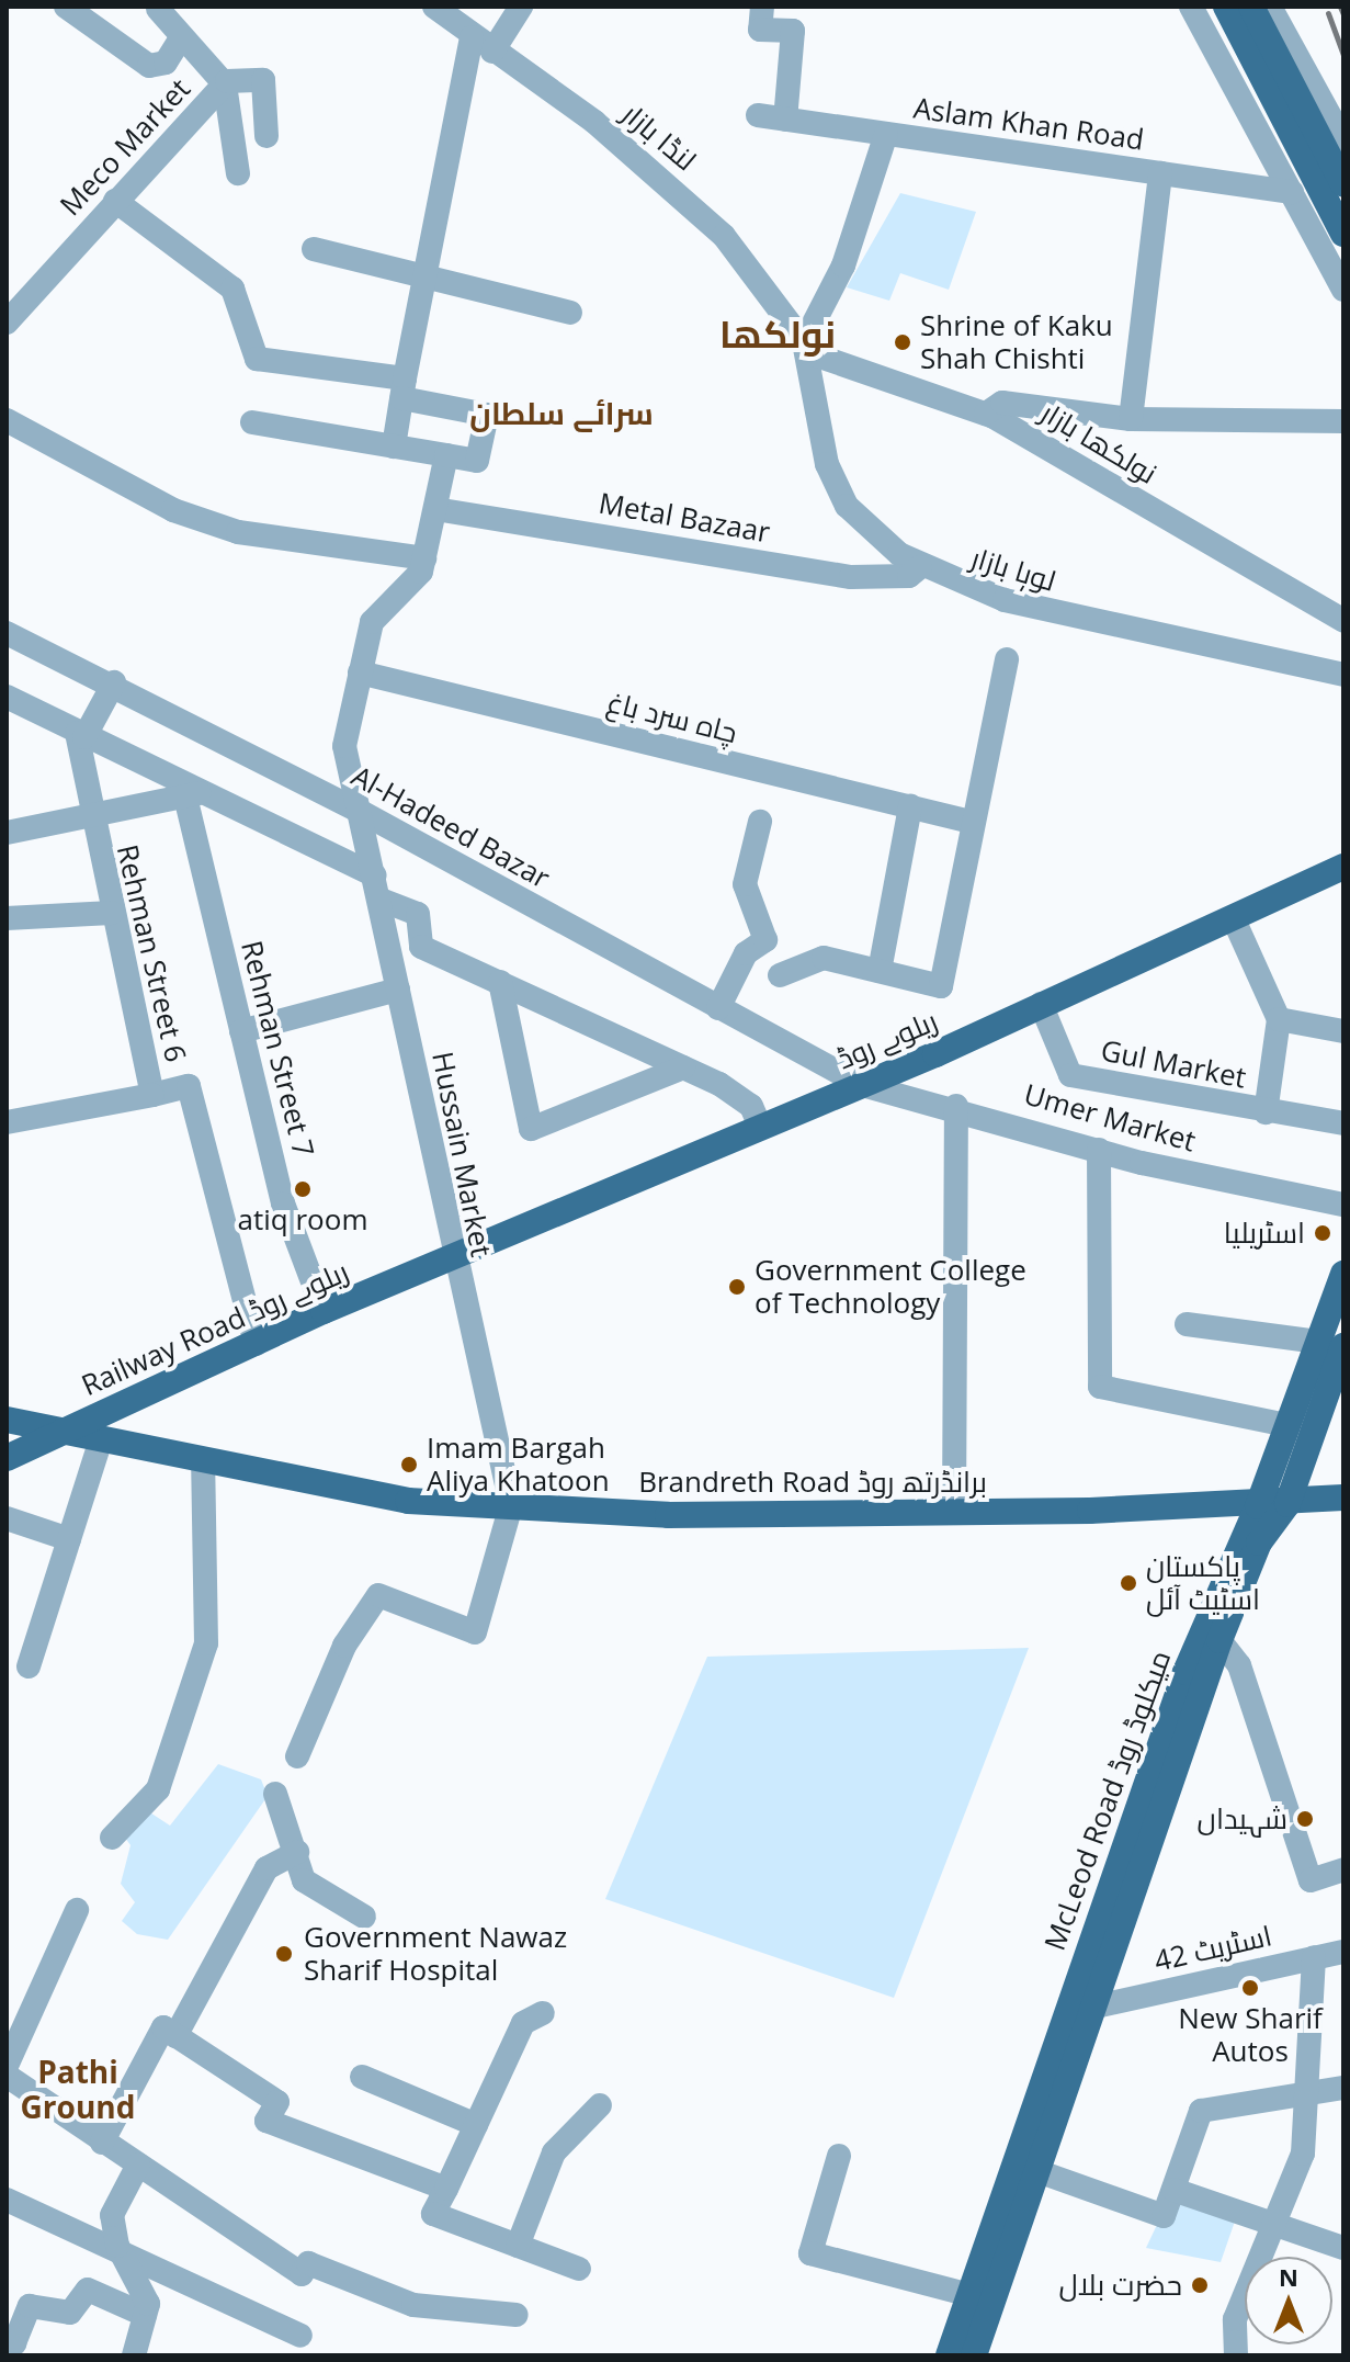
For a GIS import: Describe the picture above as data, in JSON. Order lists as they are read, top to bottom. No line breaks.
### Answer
{"streets":{"main road":["ریلوے روڈ","Railway Road ریلوے روڈ","Brandreth Road برانڈرتھ روڈ","McLeod Road میکلوڈ روڈ"],"street":["Aslam Khan Road","لنڈا بازار","Meco Market","نولکھا بازار","Metal Bazaar","لوہا بازار","چاہ سرد باغ","Al-Hadeed Bazar","Rehman Street 6","Rehman Street 7","Gul Market","Umer Market","Hussain Market","اسٹریٹ 42"]},"crossings":[["لنڈا بازار","نولکھا بازار"],["لنڈا بازار","لوہا بازار"],["نولکھا بازار","لوہا بازار"],["Metal Bazaar","لوہا بازار"],["چاہ سرد باغ","Hussain Market"],["Al-Hadeed Bazar","ریلوے روڈ"],["Al-Hadeed Bazar","Umer Market"],["Al-Hadeed Bazar","Hussain Market"],["Rehman Street 6","Railway Road ریلوے روڈ"],["ریلوے روڈ","Gul Market"],["ریلوے روڈ","Umer Market"],["ریلوے روڈ","Hussain Market"],["ریلوے روڈ","Railway Road ریلوے روڈ"],["Rehman Street 7","Railway Road ریلوے روڈ"],["Hussain Market","Railway Road ریلوے روڈ"],["Hussain Market","Brandreth Road برانڈرتھ روڈ"],["Railway Road ریلوے روڈ","Brandreth Road برانڈرتھ روڈ"],["Brandreth Road برانڈرتھ روڈ","McLeod Road میکلوڈ روڈ"],["McLeod Road میکلوڈ روڈ","اسٹریٹ 42"]],"districts":["نولکھا","سرائے سلطان","Pathi Ground"],"places":["Shrine of Kaku Shah Chishti","atiq room","اسٹریلیا","Government College of Technology","Imam Bargah Aliya Khatoon","پاکستان اسٹیٹ آئل","شہیداں","Government Nawaz Sharif Hospital","New Sharif Autos","حضرت بلال"],"north":"top"}
